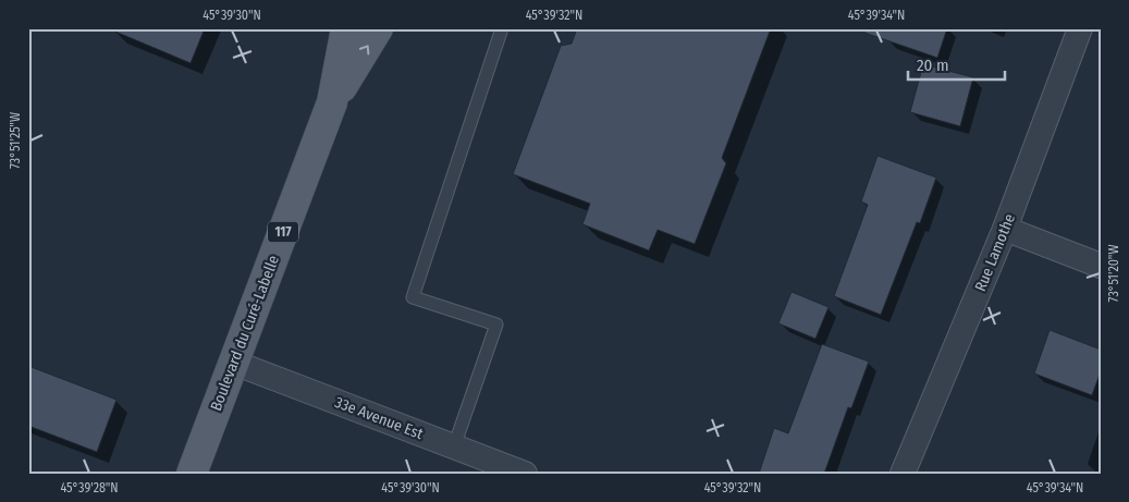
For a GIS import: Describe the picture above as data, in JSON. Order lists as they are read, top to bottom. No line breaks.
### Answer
{"streets":{"main road":["117","Boulevard du Curé-Labelle"],"street":["Rue Lamothe","33e Avenue Est"]},"crossings":[["Boulevard du Curé-Labelle","33e Avenue Est"]],"scale_bar":"20 m","coordinates":["45°39'30\"N","45°39'32\"N","45°39'34\"N","73°51'25\"W","73°51'20\"W","45°39'28\"N"]}
